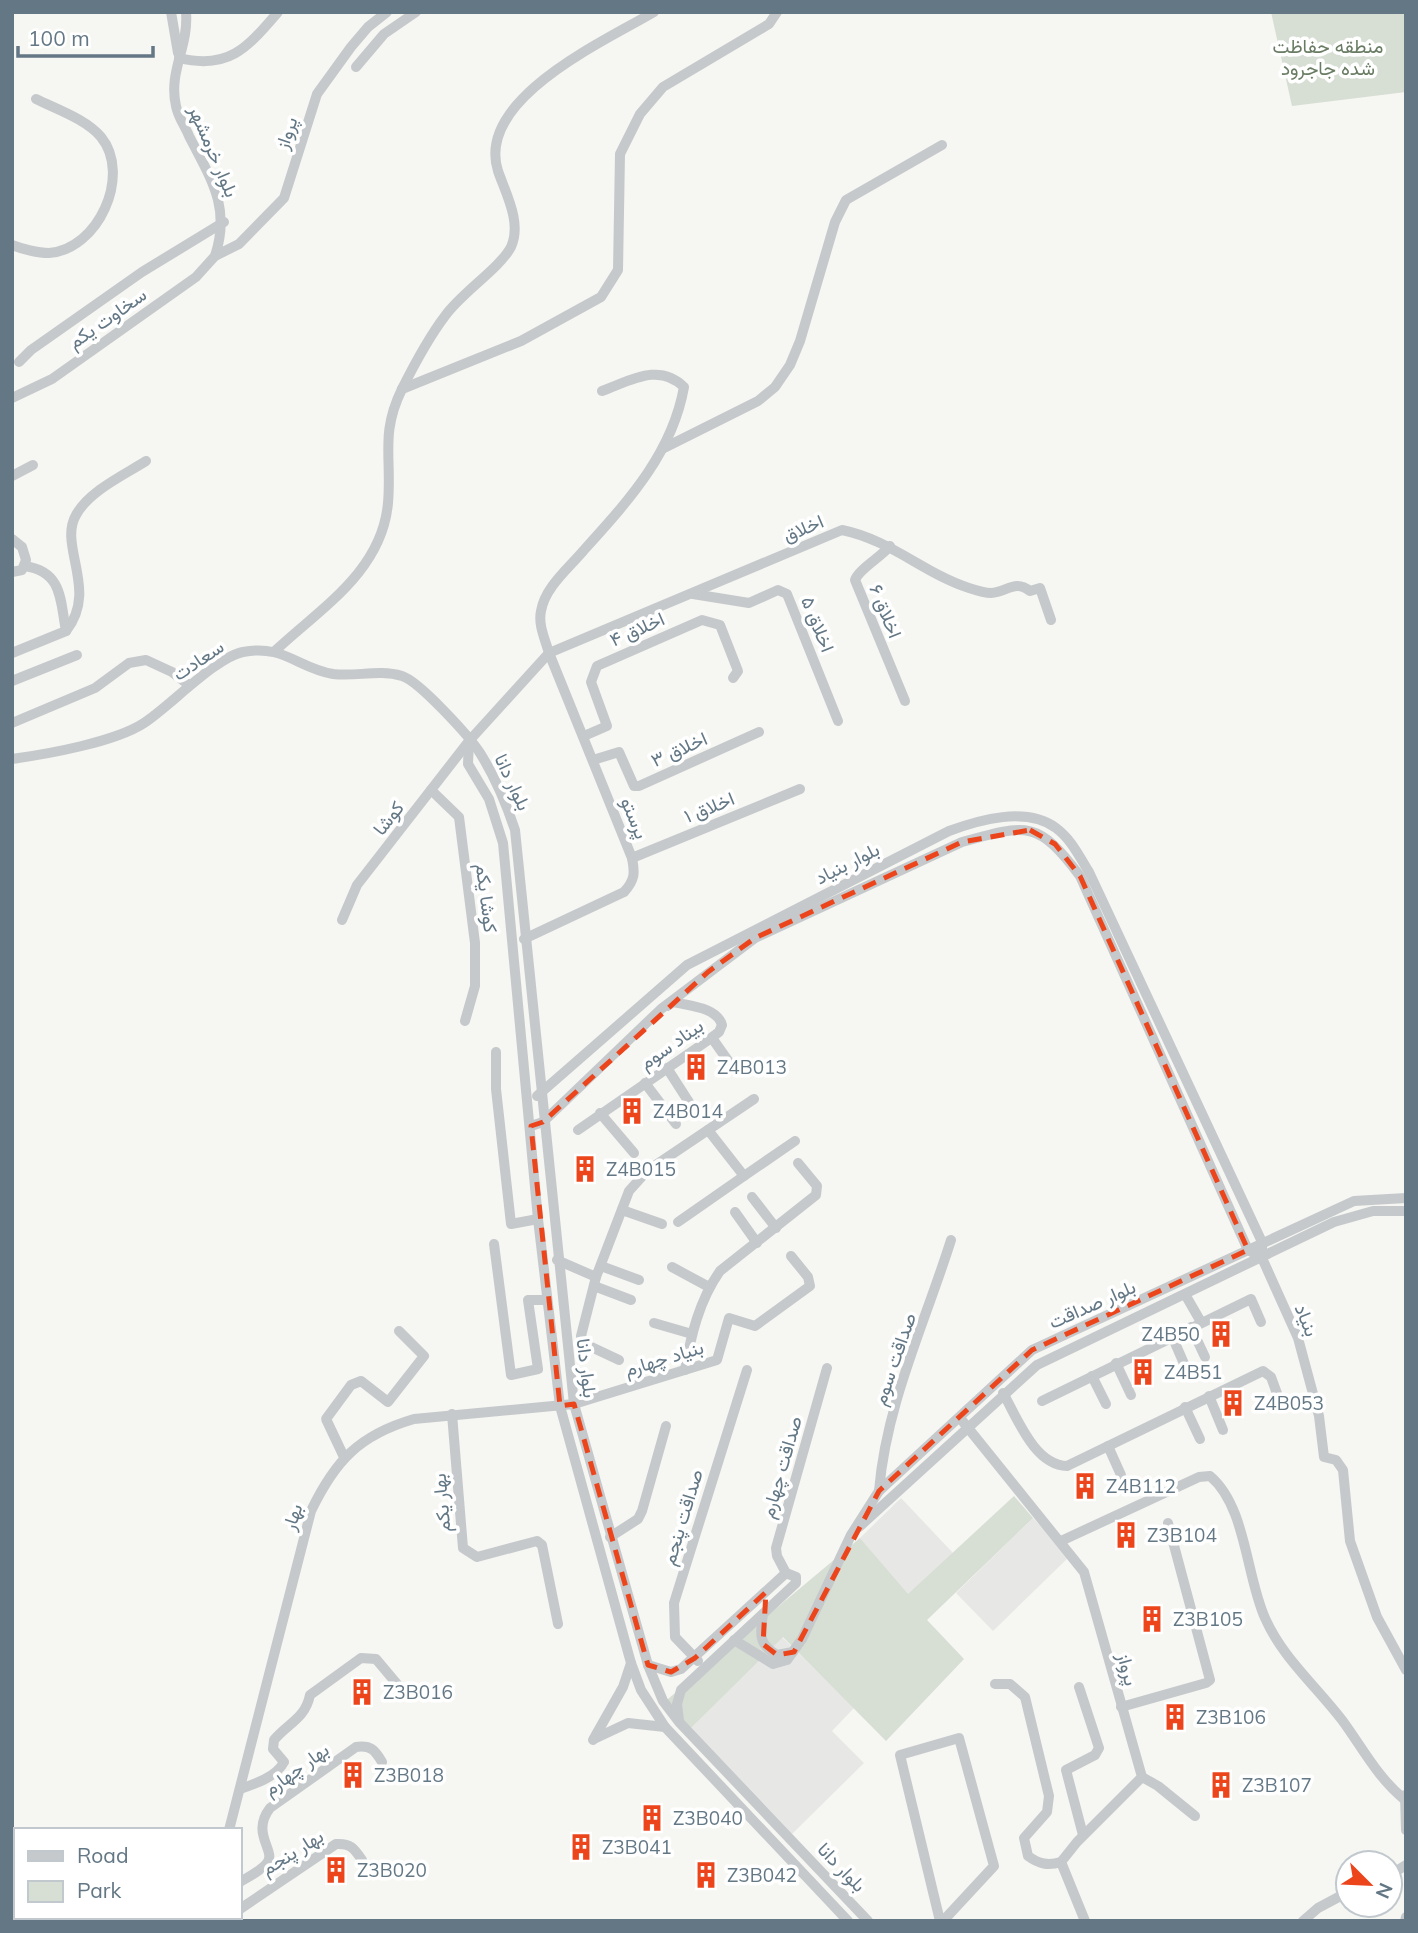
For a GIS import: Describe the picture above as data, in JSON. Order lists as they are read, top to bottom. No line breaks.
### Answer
{"streets":{"street":["پرواز","بلوار خرمشهر","سخاوت یکم","اخلاق","اخلاق ۶","اخلاق ۵","اخلاق ۴","سعادت","اخلاق ۳","بلوار دانا","اخلاق ۱","کوشا","پرستو","بلوار بنیاد","کوشا یکم","بیناد سوم","بلوار صداقت","بنیاد","بنیاد چهارم","صداقت سوم","صداقت چهارم","بهار یکم","بهار","صداقت پنجم","بهار چهارم","بهار پنجم"]},"crossings":[["پرواز","بلوار خرمشهر"],["پرواز","سخاوت یکم"],["پرواز","بلوار صداقت"],["بلوار خرمشهر","سخاوت یکم"],["اخلاق","اخلاق ۶"],["اخلاق","اخلاق ۵"],["اخلاق","بلوار دانا"],["اخلاق","پرستو"],["اخلاق ۴","پرستو"],["سعادت","بلوار دانا"],["سعادت","کوشا"],["اخلاق ۳","پرستو"],["بلوار دانا","کوشا"],["بلوار دانا","پرستو"],["بلوار دانا","بلوار بنیاد"],["بلوار دانا","بنیاد چهارم"],["بلوار دانا","بهار"],["اخلاق ۱","پرستو"],["کوشا","کوشا یکم"],["بلوار بنیاد","بیناد سوم"],["بلوار بنیاد","بلوار صداقت"],["بلوار صداقت","بنیاد"],["بلوار صداقت","صداقت سوم"],["بنیاد چهارم","بهار"],["بهار یکم","بهار"]],"parks":["منطقه حفاظت شده جاجرود"],"places":{"building":["Z4B013","Z4B014","Z4B015","Z4B50","Z4B51","Z4B053","Z4B112","Z3B104","Z3B105","Z3B016","Z3B106","Z3B018","Z3B107","Z3B040","Z3B041","Z3B020","Z3B042"]},"legend":["Road","Park"],"scale_bar":"100 m","north":"bottom right"}
